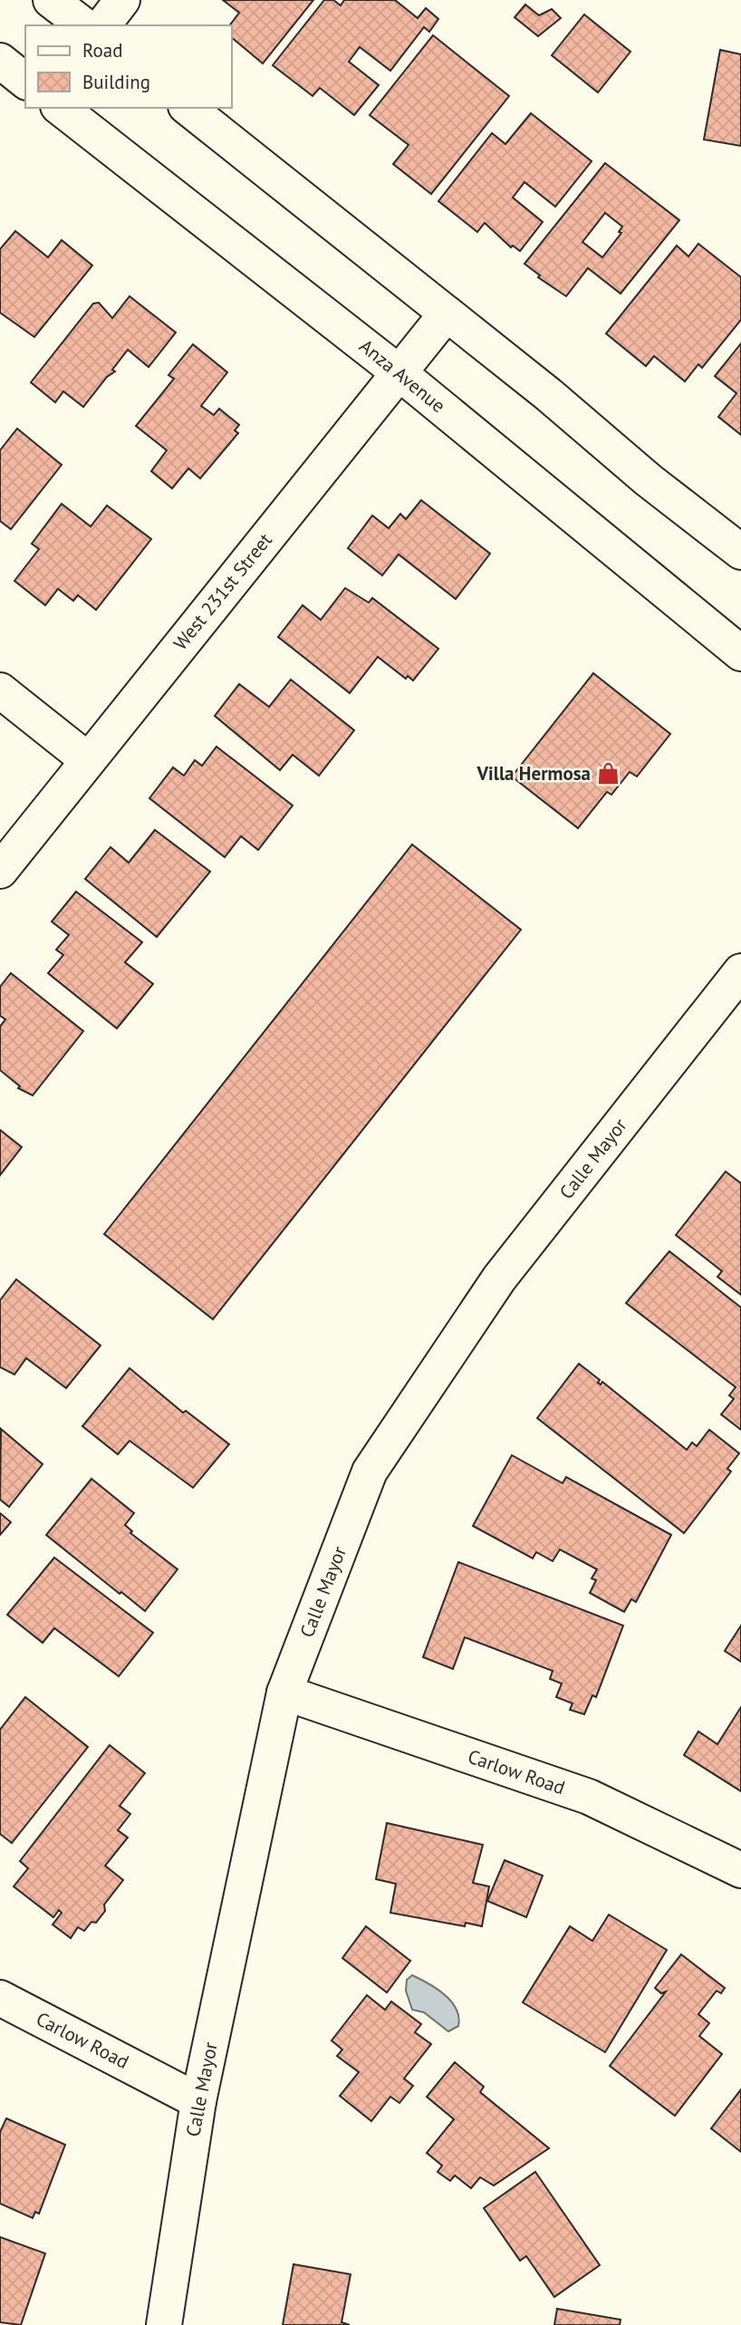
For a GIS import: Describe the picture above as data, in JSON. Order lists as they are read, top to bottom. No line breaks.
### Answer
{"streets":{"street":["Anza Avenue","West 231st Street","Calle Mayor","Carlow Road"]},"crossings":[["Anza Avenue","West 231st Street"],["Calle Mayor","Carlow Road"]],"places":{"shop":["Villa Hermosa"]},"legend":["Road","Building"]}
